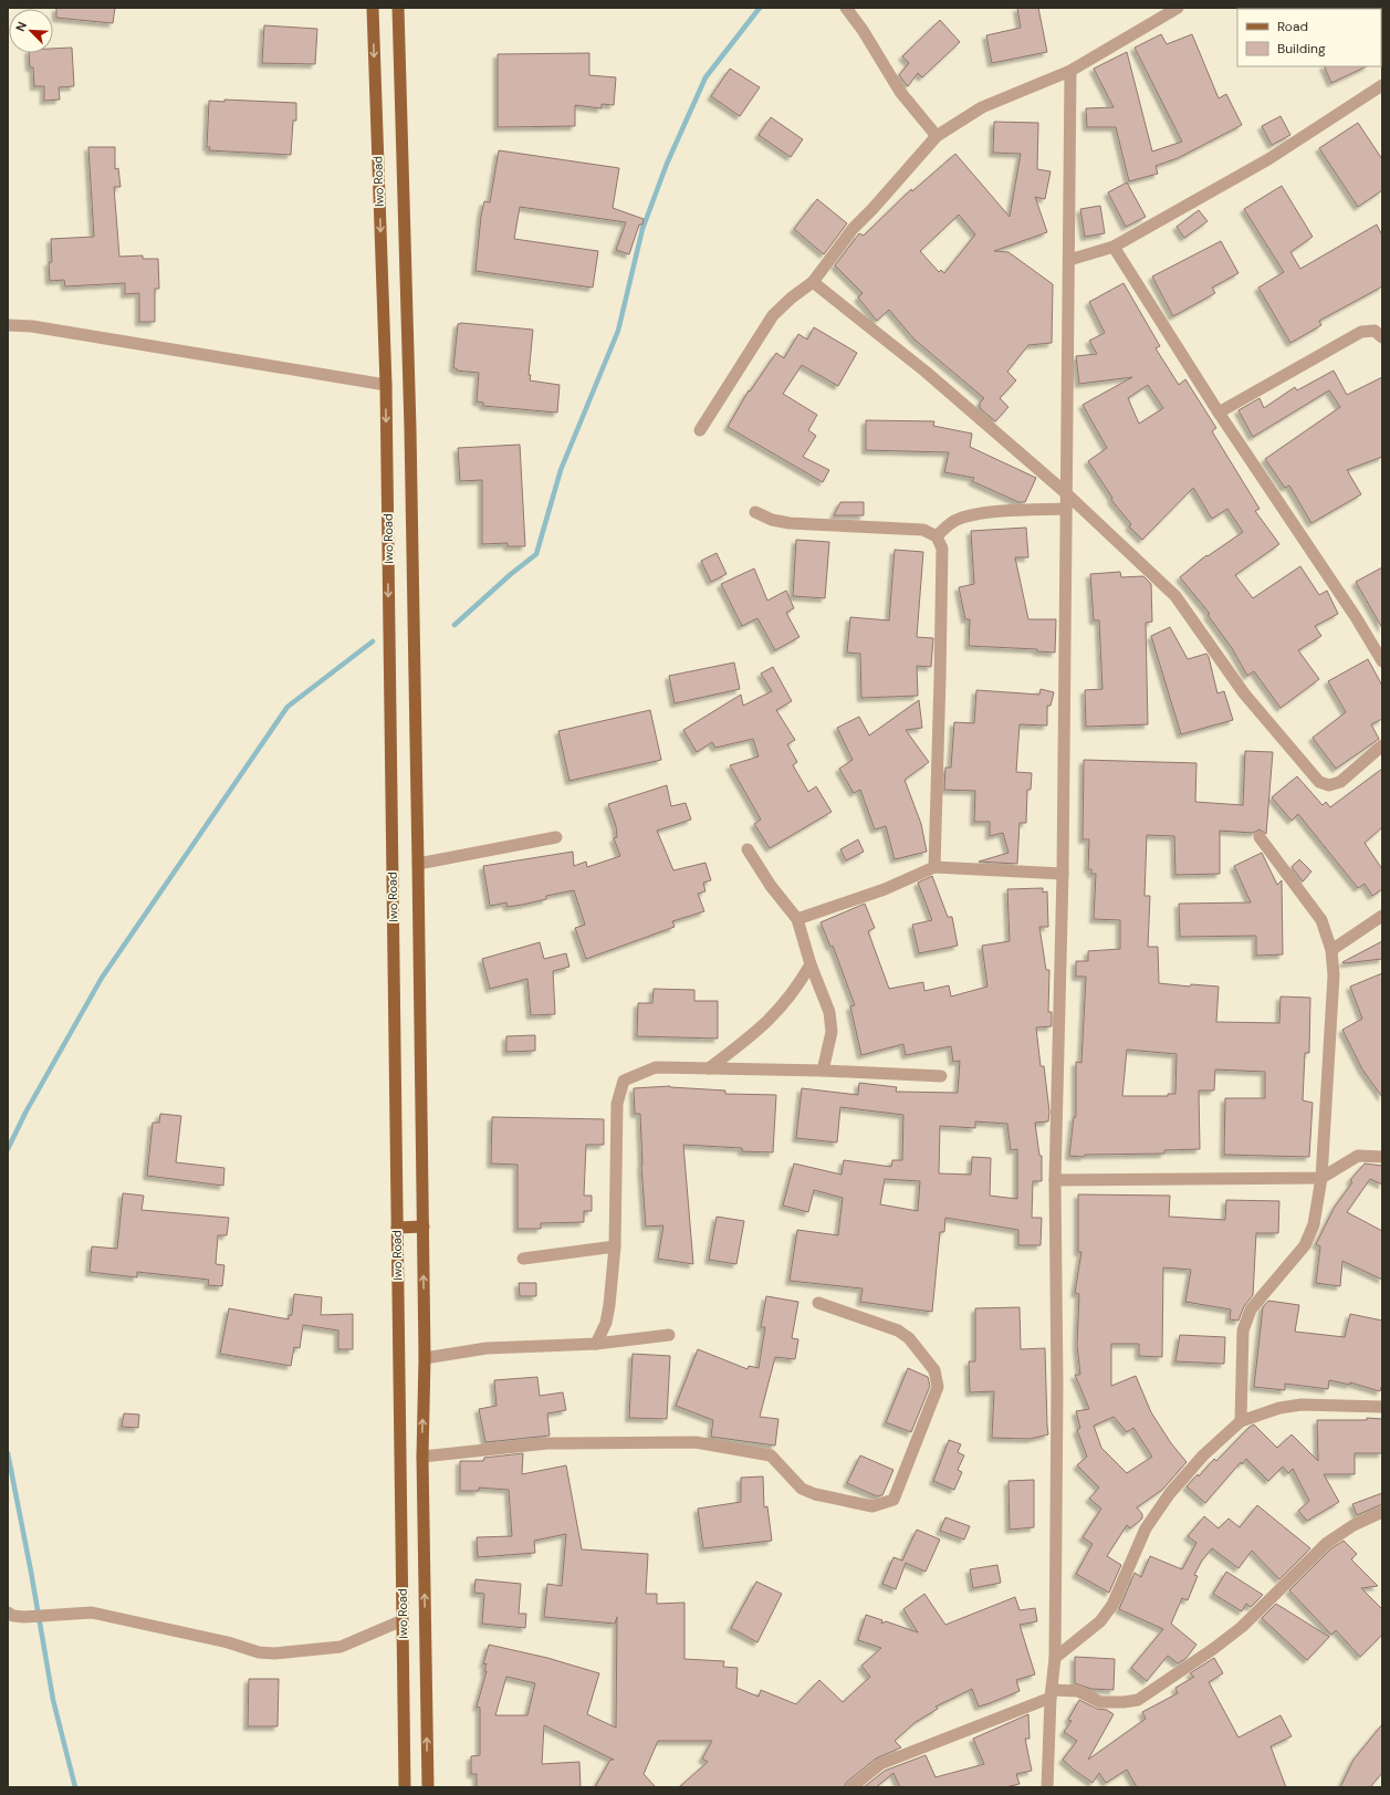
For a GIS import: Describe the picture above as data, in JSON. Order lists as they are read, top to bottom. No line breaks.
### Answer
{"streets":{"main road":["Iwo Road"]},"legend":["Road","Building"],"north":"top left"}
